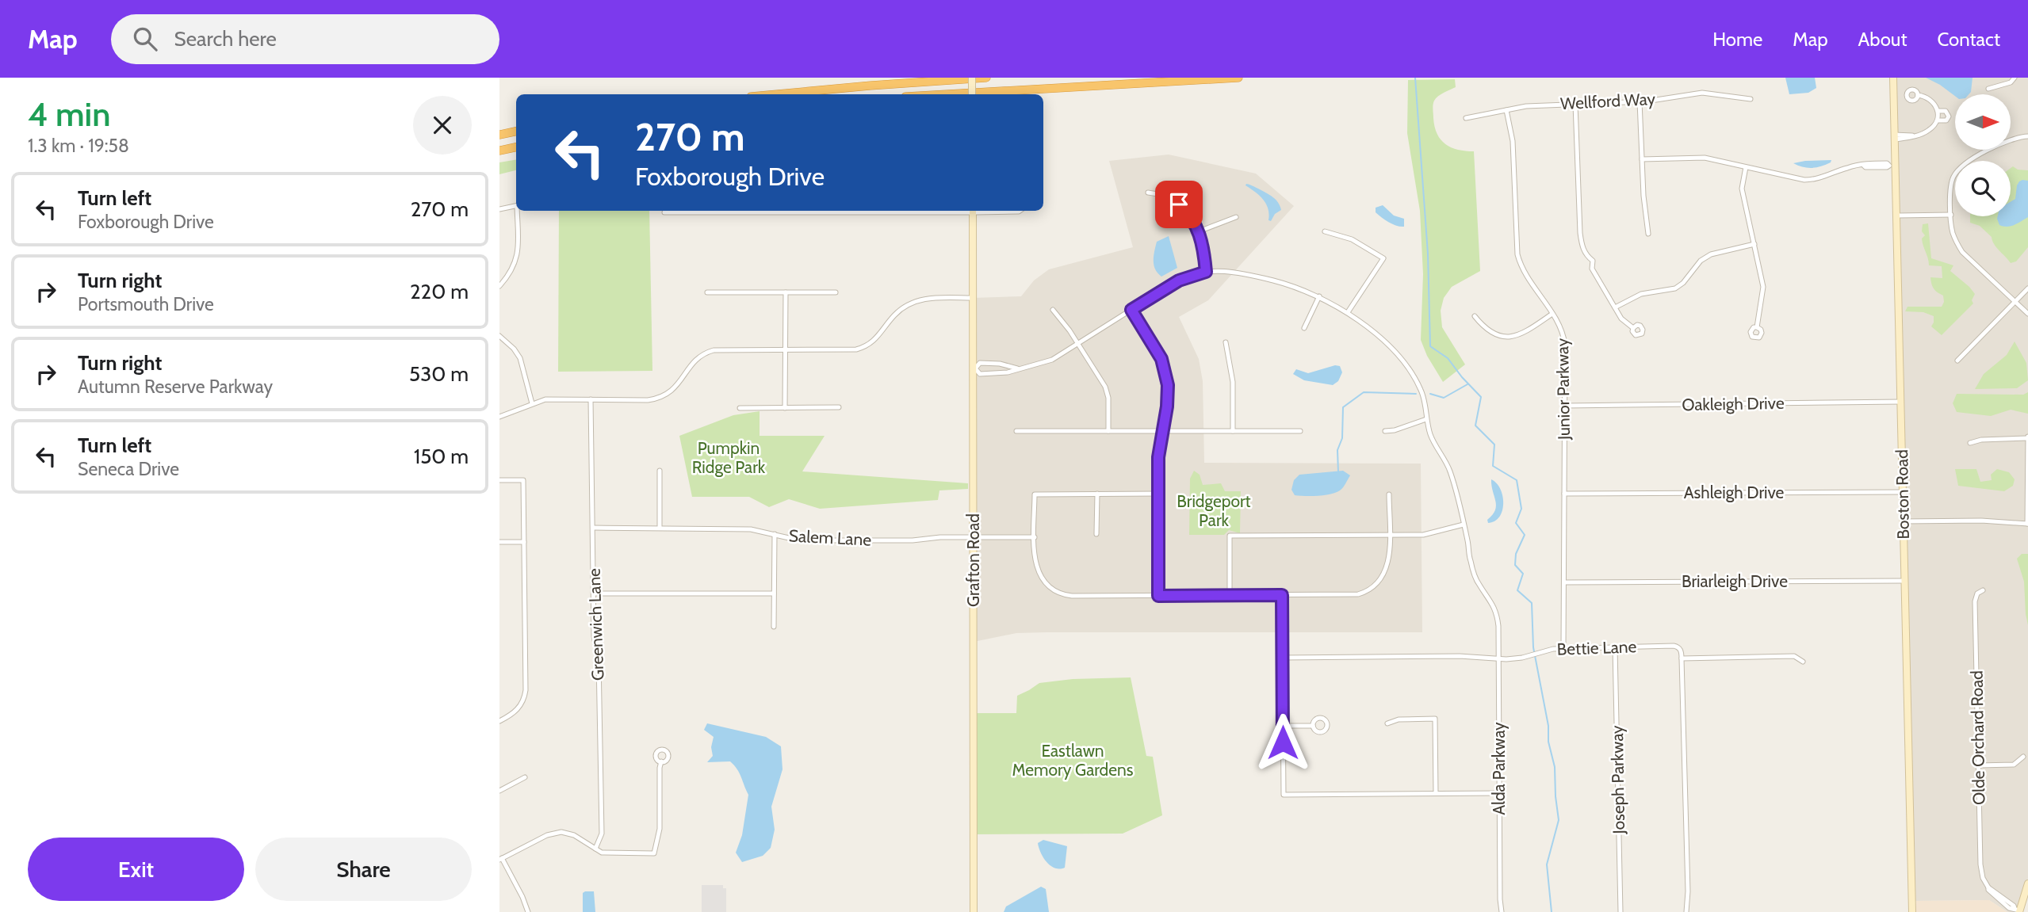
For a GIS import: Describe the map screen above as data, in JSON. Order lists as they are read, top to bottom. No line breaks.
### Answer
{"streets":{"street":["Wellford Way","Junior Parkway","Oakleigh Drive","Ashleigh Drive","Boston Road","Salem Lane","Grafton Road","Briarleigh Drive","Greenwich Lane","Bettie Lane","Olde Orchard Road","Alda Parkway","Joseph Parkway"]},"crossings":[["Wellford Way","Junior Parkway"],["Junior Parkway","Oakleigh Drive"],["Junior Parkway","Ashleigh Drive"],["Junior Parkway","Briarleigh Drive"],["Junior Parkway","Bettie Lane"],["Oakleigh Drive","Boston Road"],["Ashleigh Drive","Boston Road"],["Boston Road","Briarleigh Drive"],["Salem Lane","Grafton Road"],["Salem Lane","Greenwich Lane"],["Grafton Road","Alda Parkway"],["Bettie Lane","Alda Parkway"],["Bettie Lane","Joseph Parkway"]],"parks":["Pumpkin Ridge Park","Bridgeport Park","Eastlawn Memory Gardens"],"north":"right","page":{"header":"Map","search":"Search here","nav":["Home","Map","About","Contact"],"heading":["4 min","1.3 km · 19:58"],"turn":["270 m","Foxborough Drive"],"list":[{"name":"Turn left","note":"Foxborough Drive","value":"270 m"},{"name":"Turn right","note":"Portsmouth Drive","value":"220 m"},{"name":"Turn right","note":"Autumn Reserve Parkway","value":"530 m"},{"name":"Turn left","note":"Seneca Drive","value":"150 m"}],"buttons":["Exit","Share"]}}
